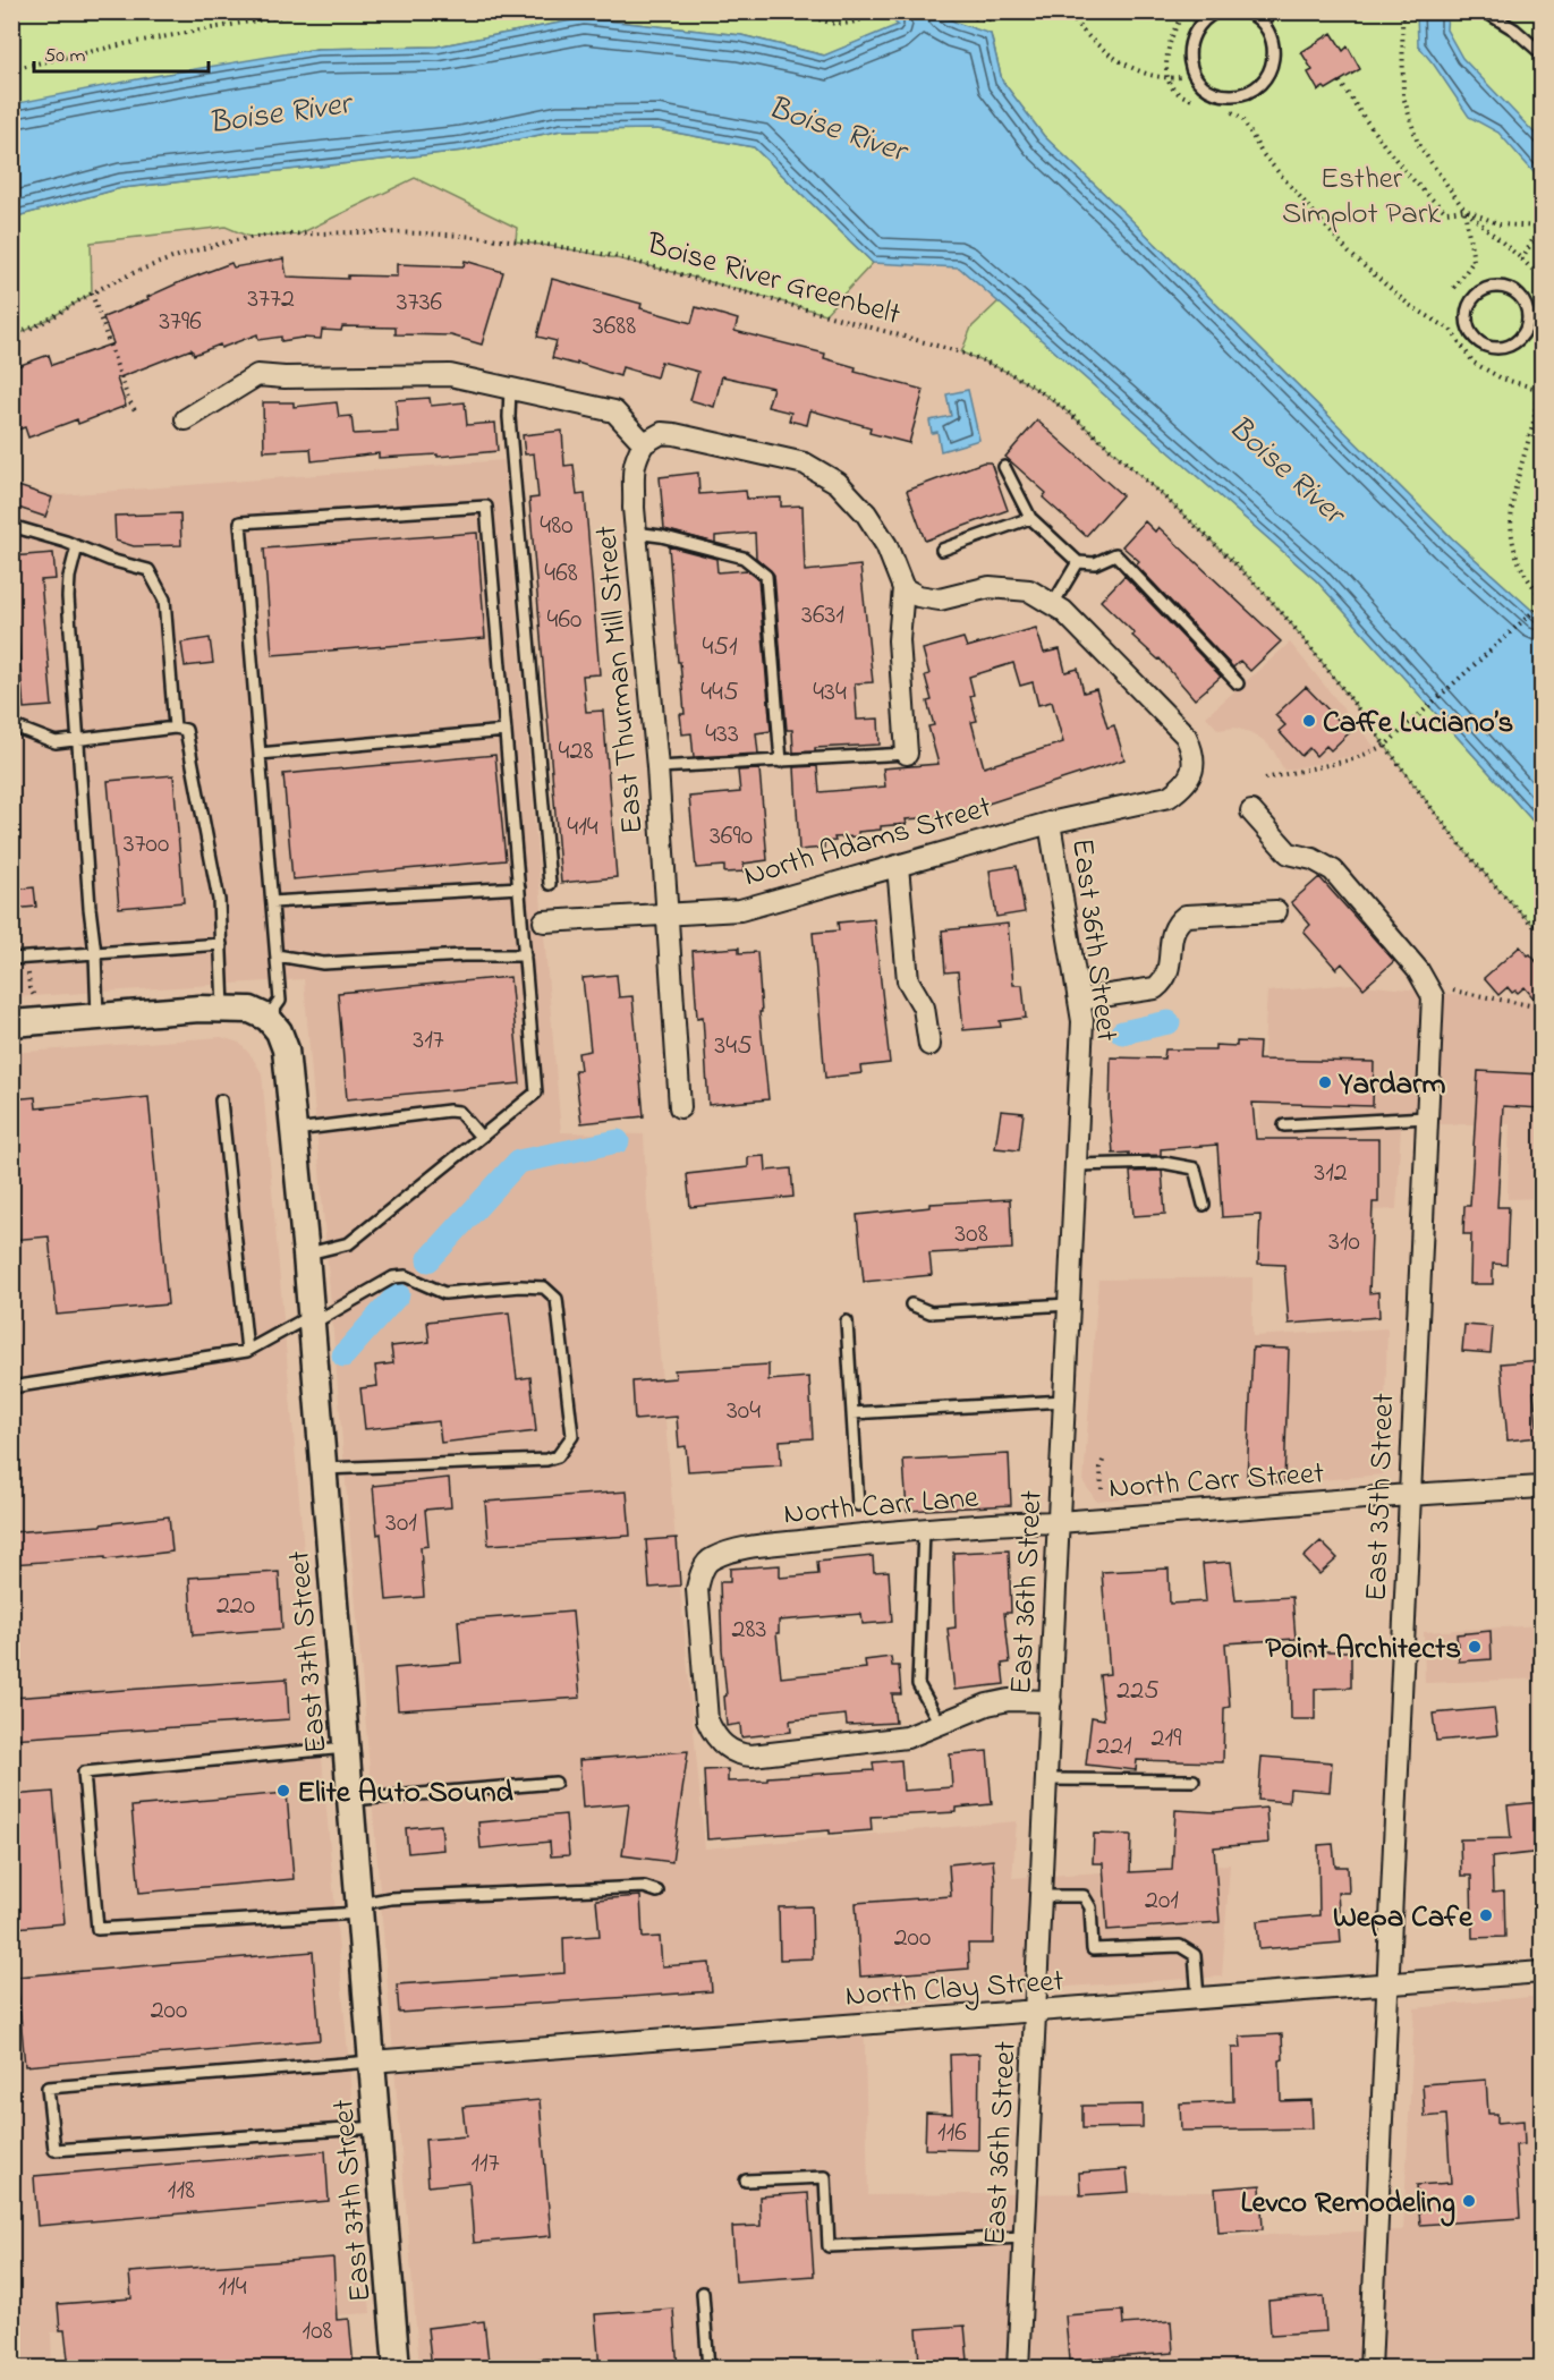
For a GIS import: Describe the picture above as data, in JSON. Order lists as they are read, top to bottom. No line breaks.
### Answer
{"streets":{"street":["East Thurman Mill Street","North Adams Street","East 36th Street","North Carr Street","East 35th Street","North Carr Lane","East 37th Street","North Clay Street"],"path":["Boise River Greenbelt"]},"crossings":[["East Thurman Mill Street","North Adams Street"],["North Adams Street","East 36th Street"],["East 36th Street","North Carr Street"],["East 36th Street","North Carr Lane"],["East 36th Street","North Clay Street"],["North Carr Street","East 35th Street"],["North Carr Street","North Carr Lane"],["East 35th Street","North Clay Street"],["East 37th Street","North Clay Street"]],"water":["Boise River"],"parks":["Esther Simplot Park"],"places":["Caffe Luciano’s","Yardarm","Point Architects","Elite Auto Sound","Wepa Cafe","Levco Remodeling"],"house_numbers":["3772","3736","3796","3688","480","468","3631","460","451","445","434","433","428","414","3690","3700","317","345","312","308","310","304","301","220","283","225","219","221","201","200","200","116","117","118","114","108"],"scale_bar":"50 m"}
